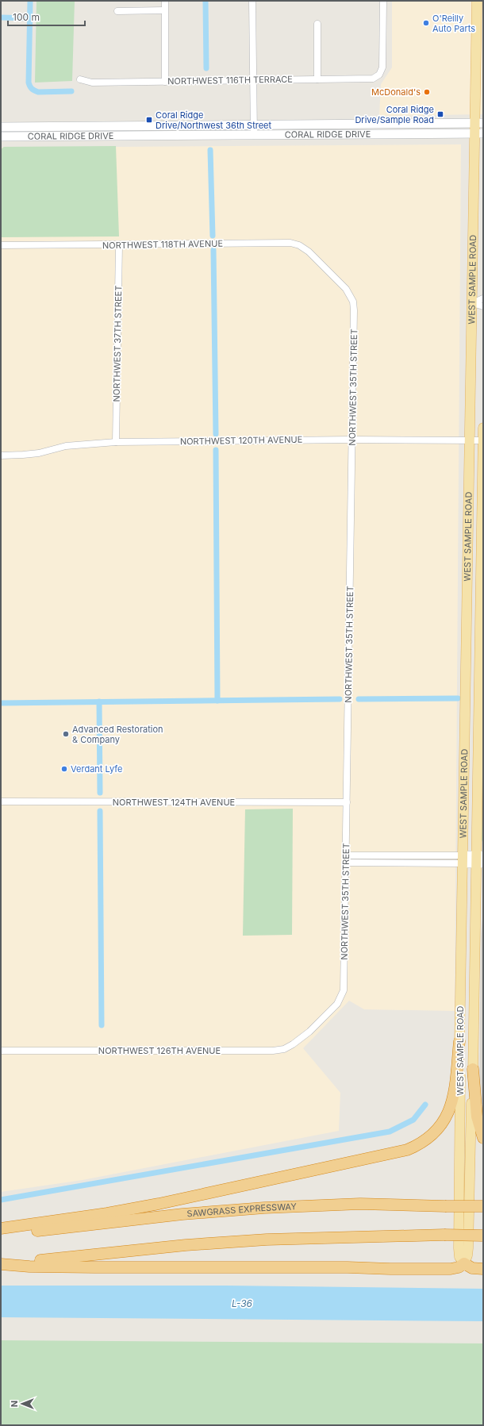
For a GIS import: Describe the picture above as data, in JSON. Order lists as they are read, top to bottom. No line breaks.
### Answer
{"streets":{"highway":["SAWGRASS EXPRESSWAY"],"main road":["CORAL RIDGE DRIVE","WEST SAMPLE ROAD"],"street":["NORTHWEST 116TH TERRACE","NORTHWEST 118TH AVENUE","NORTHWEST 37TH STREET","NORTHWEST 35TH STREET","NORTHWEST 120TH AVENUE","NORTHWEST 124TH AVENUE","NORTHWEST 126TH AVENUE"]},"crossings":[["CORAL RIDGE DRIVE","WEST SAMPLE ROAD"],["NORTHWEST 118TH AVENUE","NORTHWEST 37TH STREET"],["NORTHWEST 118TH AVENUE","NORTHWEST 35TH STREET"],["WEST SAMPLE ROAD","NORTHWEST 120TH AVENUE"],["NORTHWEST 37TH STREET","NORTHWEST 120TH AVENUE"],["NORTHWEST 35TH STREET","NORTHWEST 120TH AVENUE"],["NORTHWEST 35TH STREET","NORTHWEST 124TH AVENUE"],["NORTHWEST 35TH STREET","NORTHWEST 126TH AVENUE"]],"water":["L-36"],"places":{"other":["O'Reilly Auto Parts","McDonald's","Advanced Restoration & Company","Verdant Lyfe"],"transit":["Coral Ridge Drive/Sample Road","Coral Ridge Drive/Northwest 36th Street"]},"scale_bar":"100 m","north":"left"}
